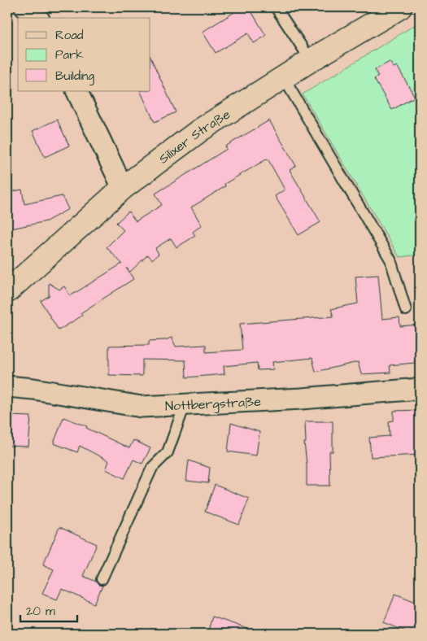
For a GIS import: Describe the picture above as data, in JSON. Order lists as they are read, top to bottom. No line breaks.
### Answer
{"streets":{"street":["Silixer Straße","Nottbergstraße"]},"legend":["Road","Park","Building"],"scale_bar":"20 m"}
